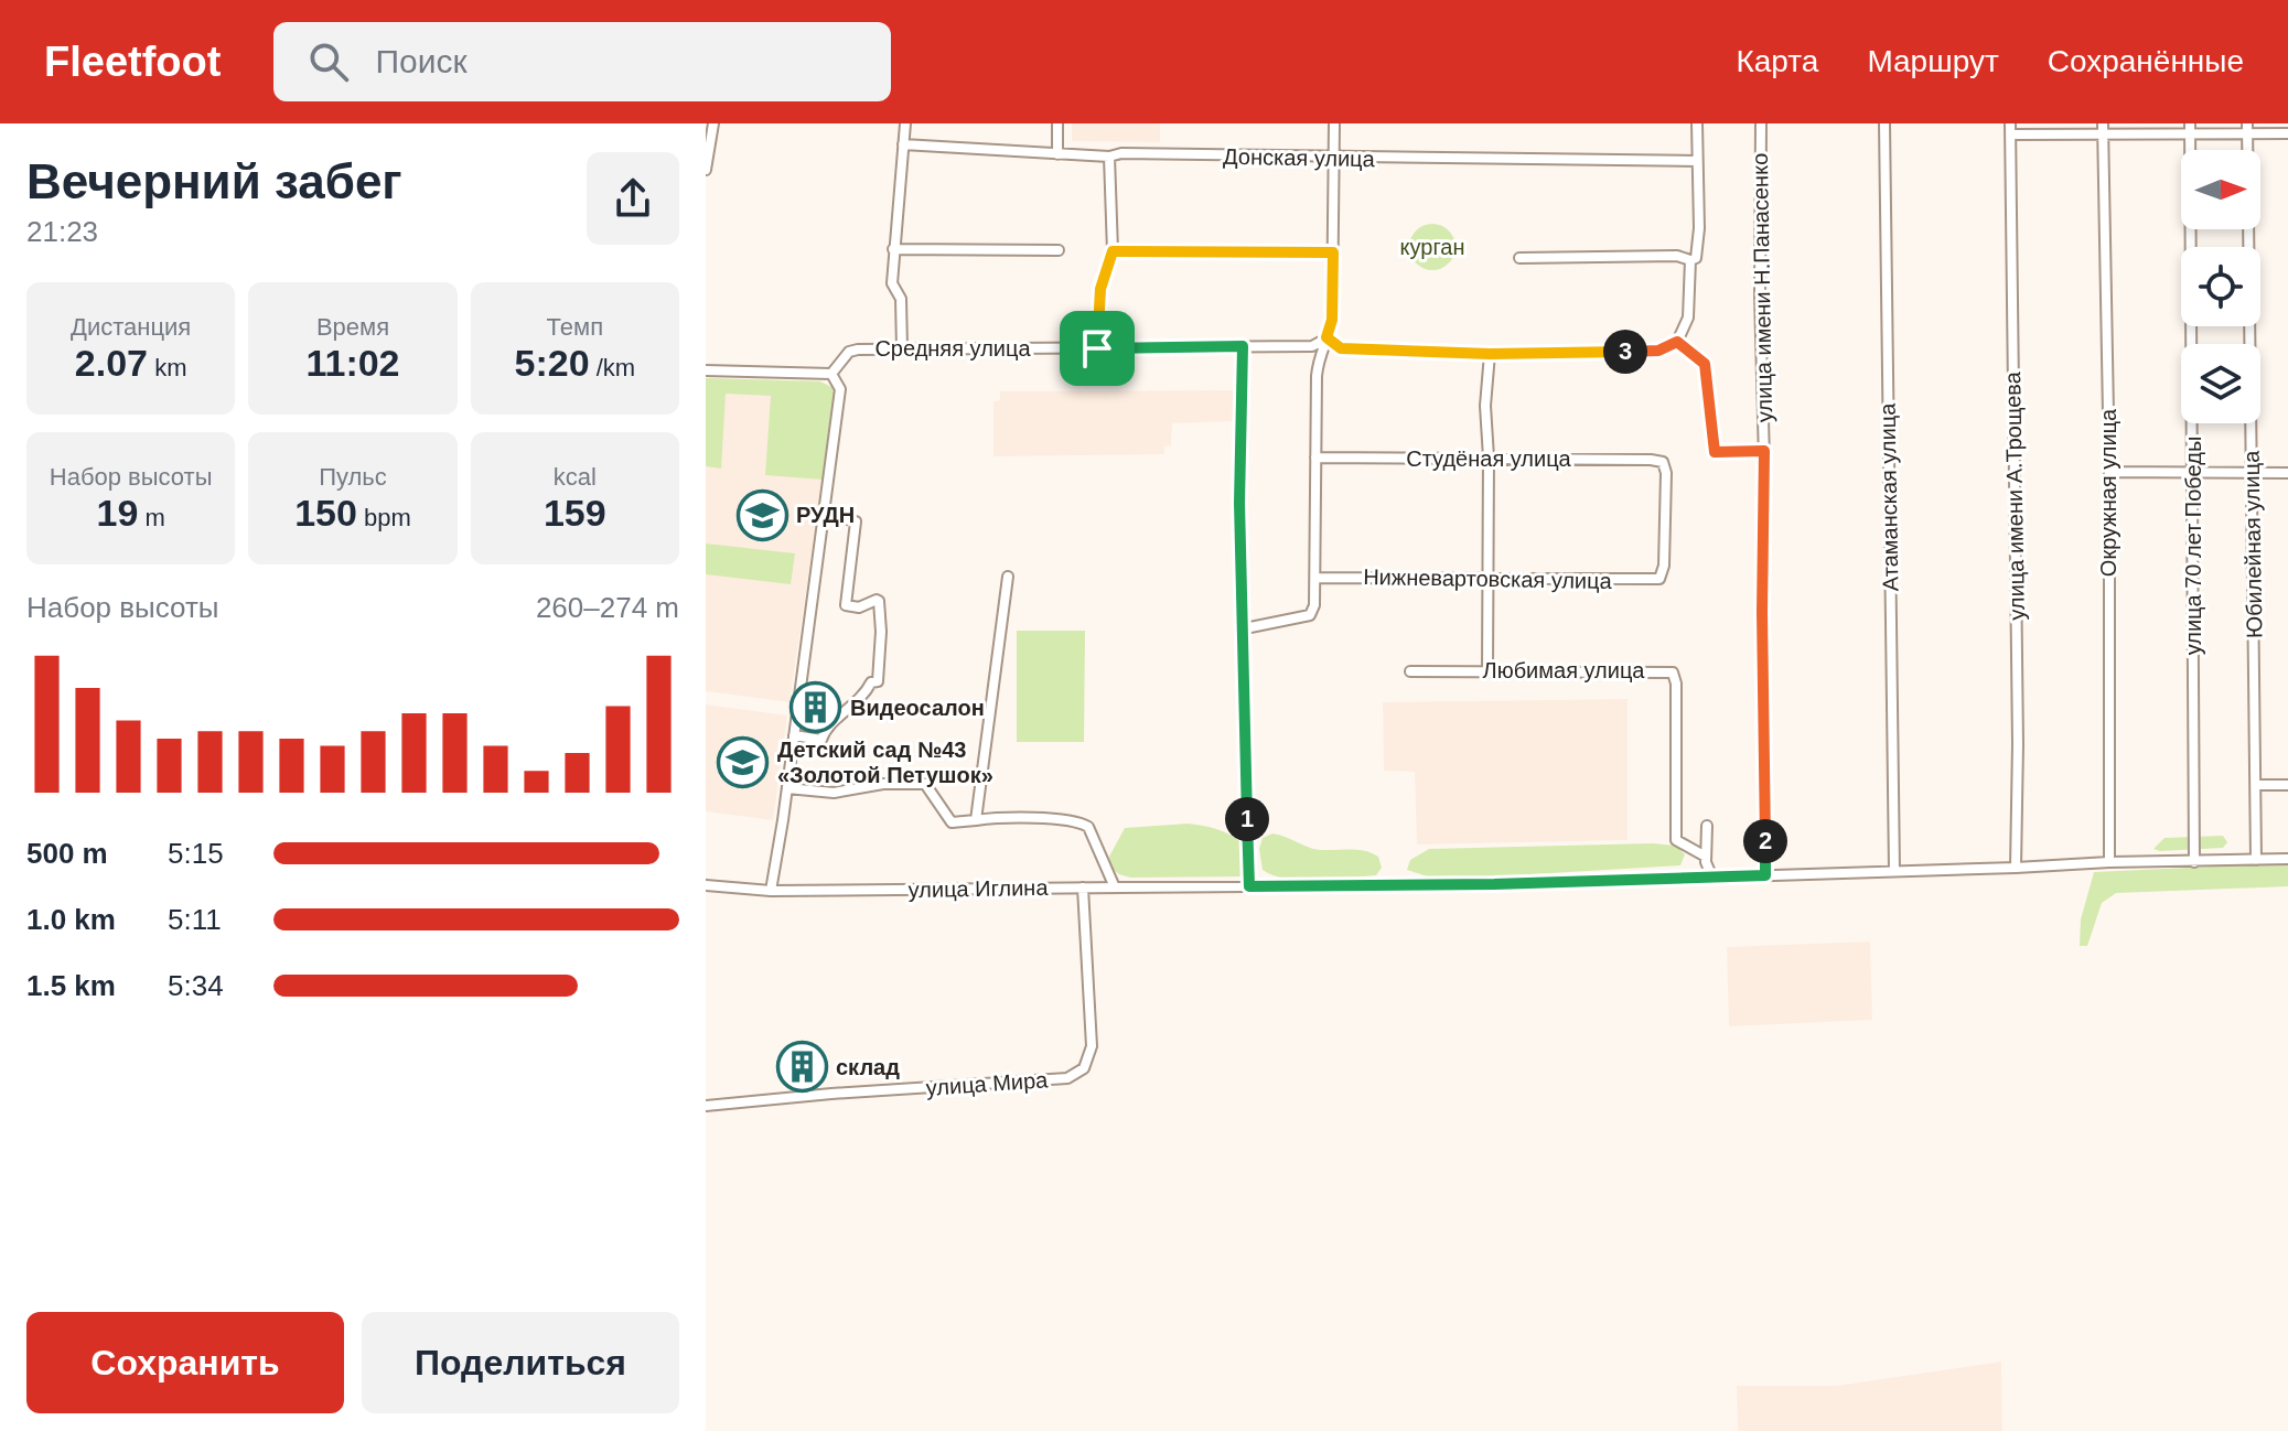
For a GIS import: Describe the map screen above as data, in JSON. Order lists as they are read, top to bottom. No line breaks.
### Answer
{"streets":{"street":["Донская улица","улица имени Н.Панасенко","Средняя улица","Студёная улица","Окружная улица","улица имени А.Трощева","Атаманская улица","Юбилейная улица","улица 70 лет Победы","Нижневартовская улица","Любимая улица","улица Иглина","улица Мира"]},"crossings":[["улица имени Н.Панасенко","улица Иглина"],["Студёная улица","Нижневартовская улица"],["Окружная улица","улица Иглина"],["улица имени А.Трощева","улица Иглина"],["Атаманская улица","улица Иглина"],["Юбилейная улица","улица Иглина"],["улица 70 лет Победы","улица Иглина"],["улица Иглина","улица Мира"]],"parks":["курган"],"places":{"school or university":["РУДН","Детский сад №43 «Золотой Петушок»"],"building":["Видеосалон","склад"]},"north":"right","page":{"header":"Fleetfoot","search":"Поиск","nav":["Карта","Маршрут","Сохранённые"],"heading":["Вечерний забег","21:23"],"stats":[["Дистанция","2.07 km"],["Время","11:02"],["Темп","5:20 /km"],["Набор высоты","19 m"],["Пульс","150 bpm"],["kcal","159"]],"pins":["3","1","2"],"chart":["Набор высоты","260–274 m"],"list":[{"name":"500 m","note":"5:15"},{"name":"1.0 km","note":"5:11"},{"name":"1.5 km","note":"5:34"}],"buttons":["Сохранить","Поделиться"]}}
